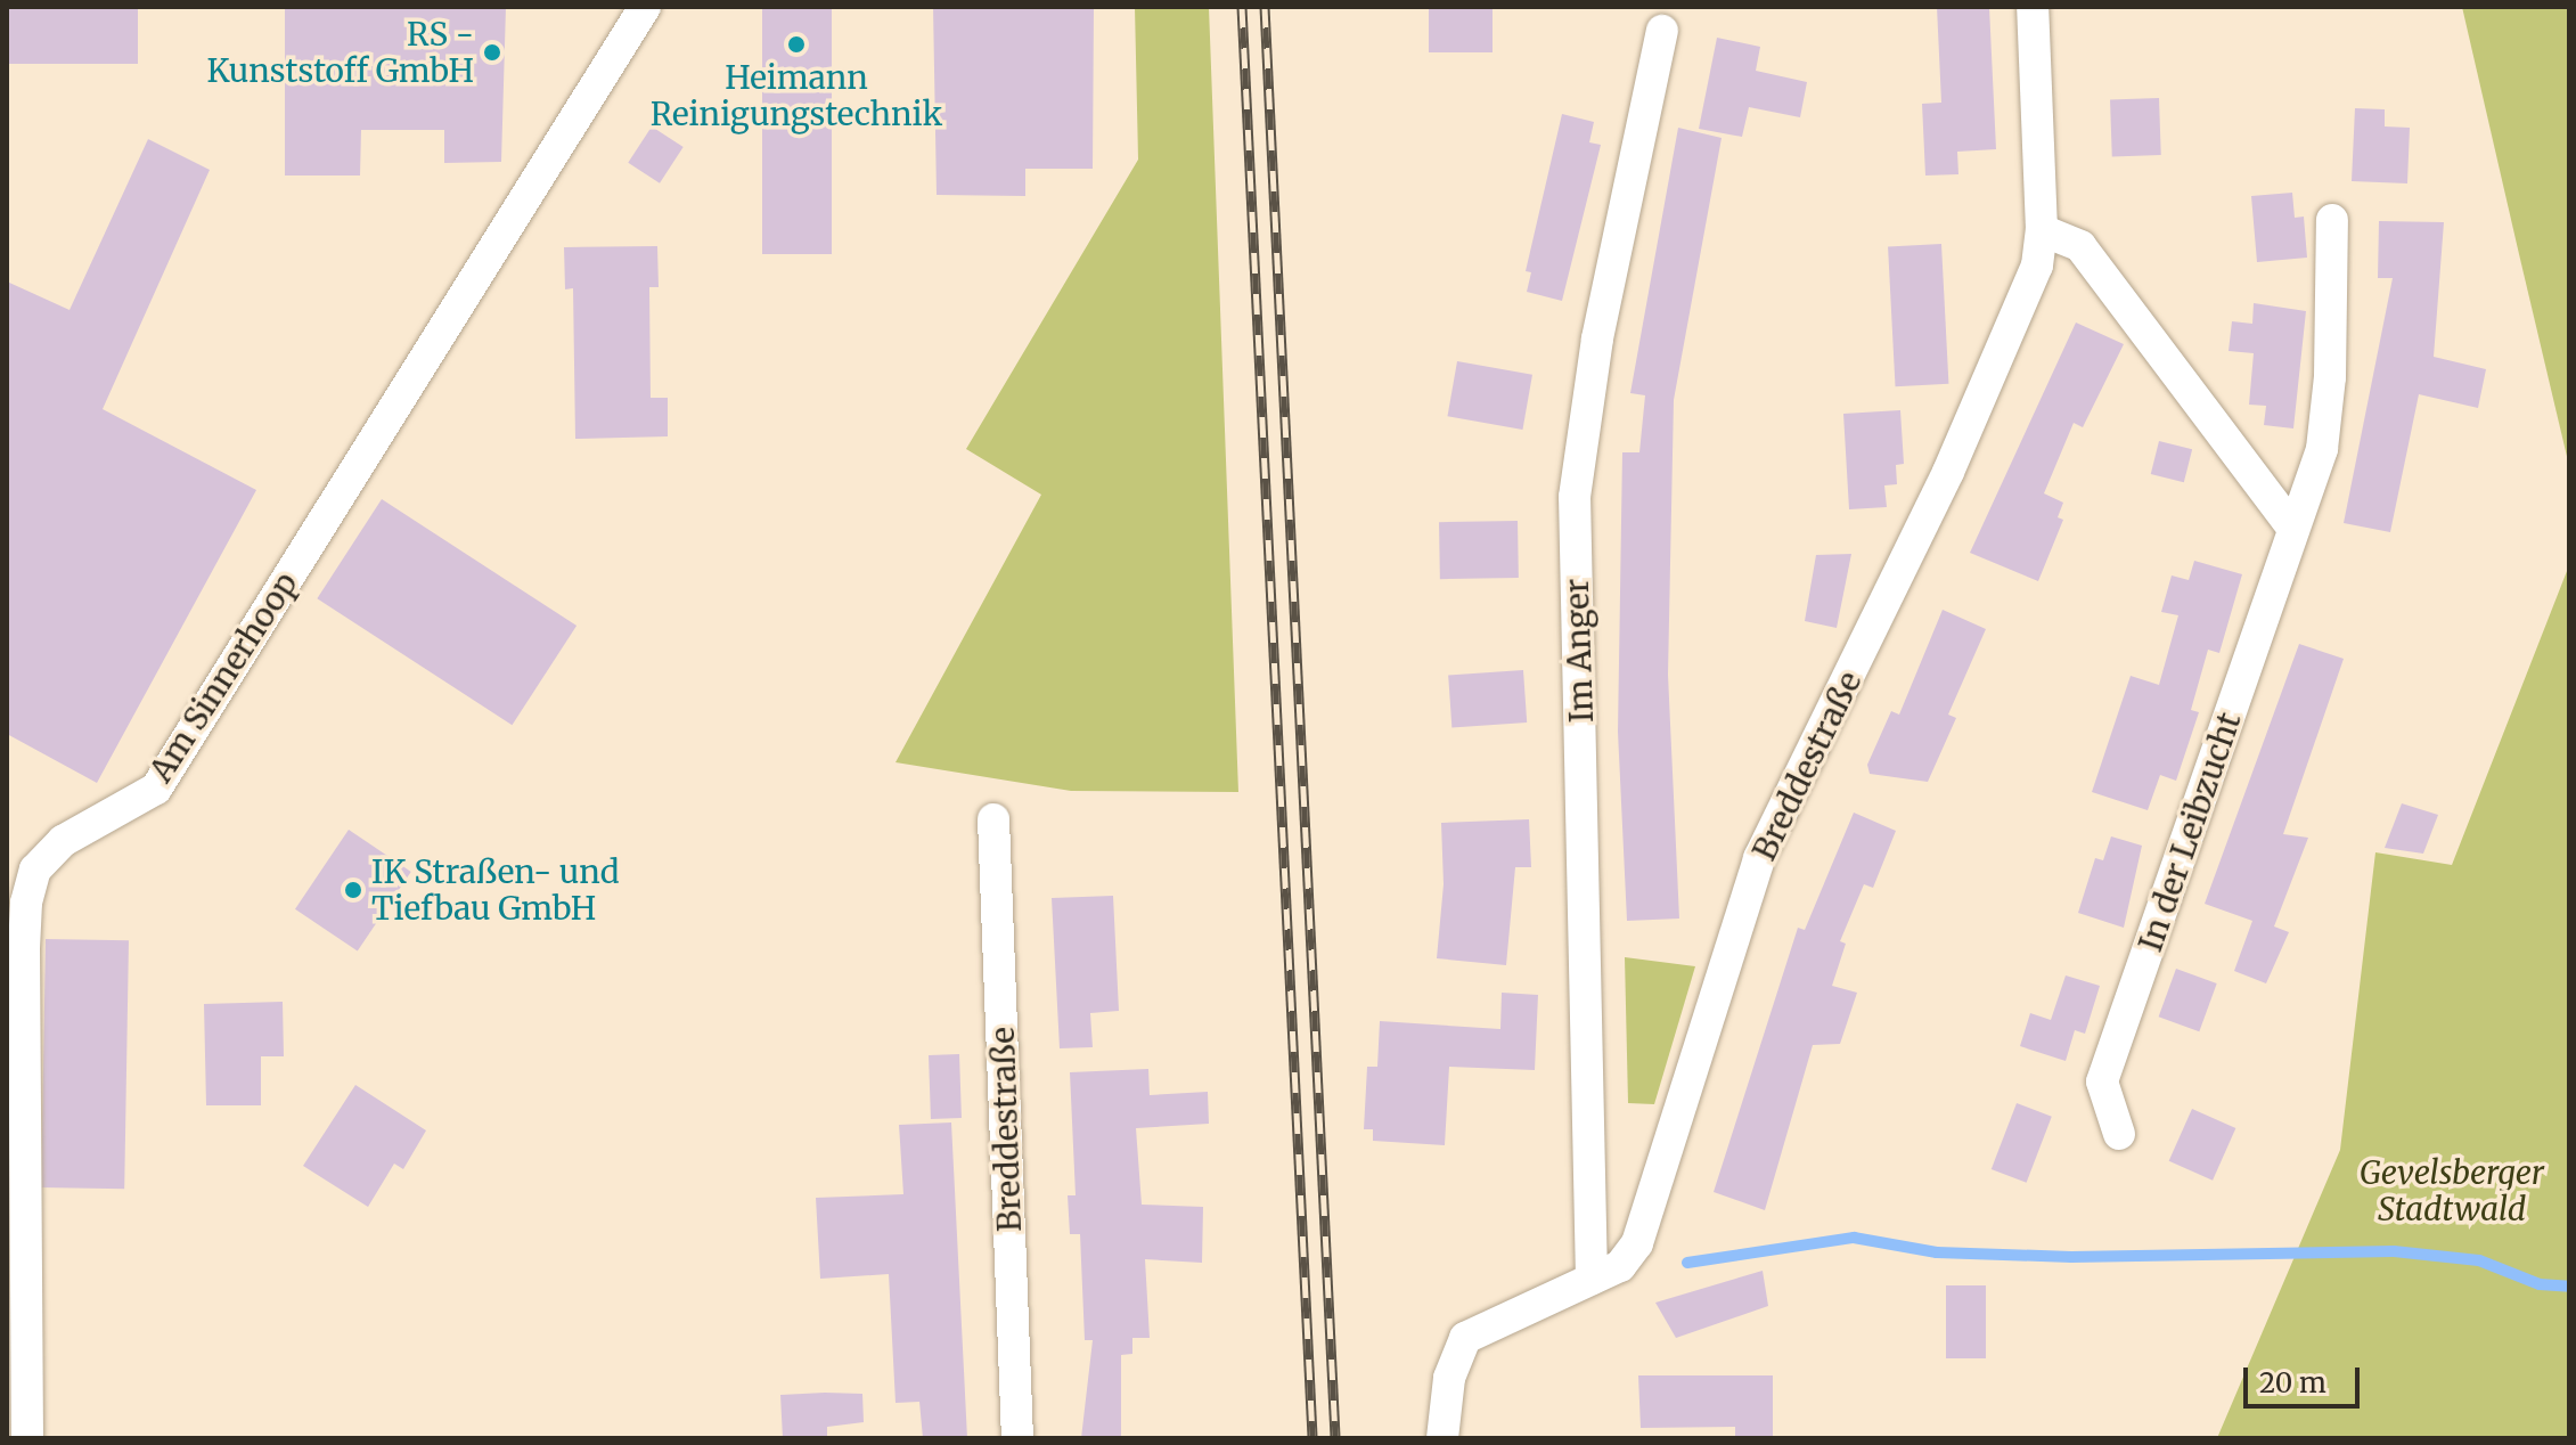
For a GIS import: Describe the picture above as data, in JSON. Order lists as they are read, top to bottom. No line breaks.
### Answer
{"streets":{"street":["Im Anger","Am Sinnerhoop","Breddestraße","In der Leibzucht"]},"crossings":[["Im Anger","Breddestraße"]],"parks":["Gevelsberger Stadtwald"],"places":["Heimann Reinigungstechnik","RS - Kunststoff GmbH","IK Straßen- und Tiefbau GmbH"],"scale_bar":"20 m"}
